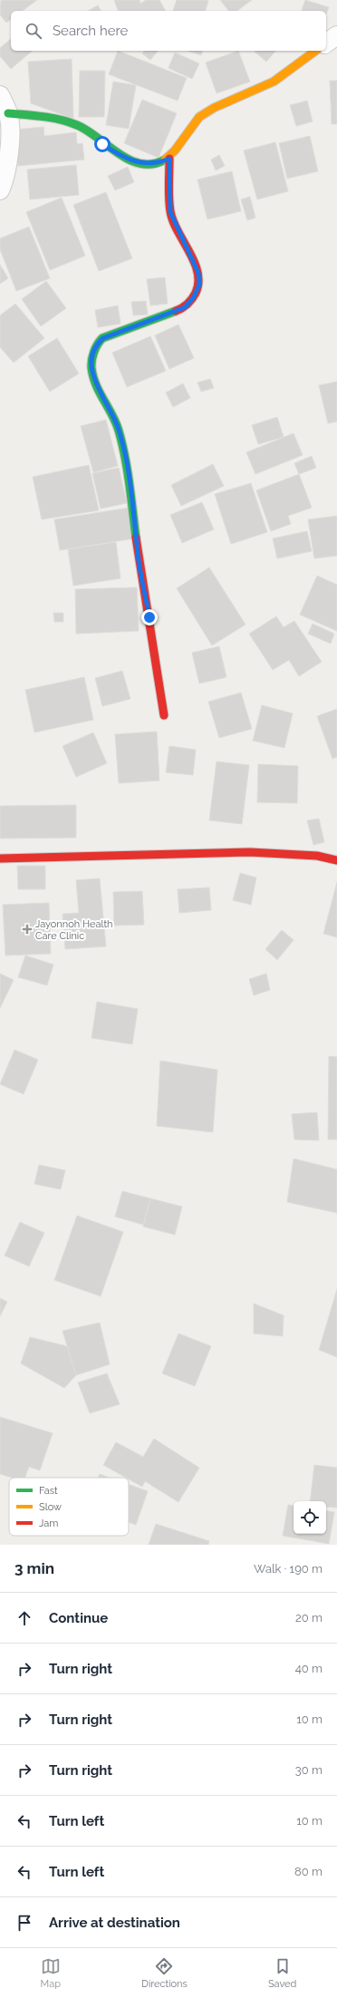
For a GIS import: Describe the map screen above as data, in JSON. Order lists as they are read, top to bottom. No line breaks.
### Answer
{"places":{"health":["Jayonnoh Health Care Clinic"]},"legend":["Fast","Slow","Jam"],"page":{"search":"Search here","heading":["3 min","Walk · 190 m"],"list":[["Continue","20 m"],["Turn right","40 m"],["Turn right","10 m"],["Turn right","30 m"],["Turn left","10 m"],["Turn left","80 m"],"Arrive at destination"],"nav":["Map","Directions","Saved"]}}
